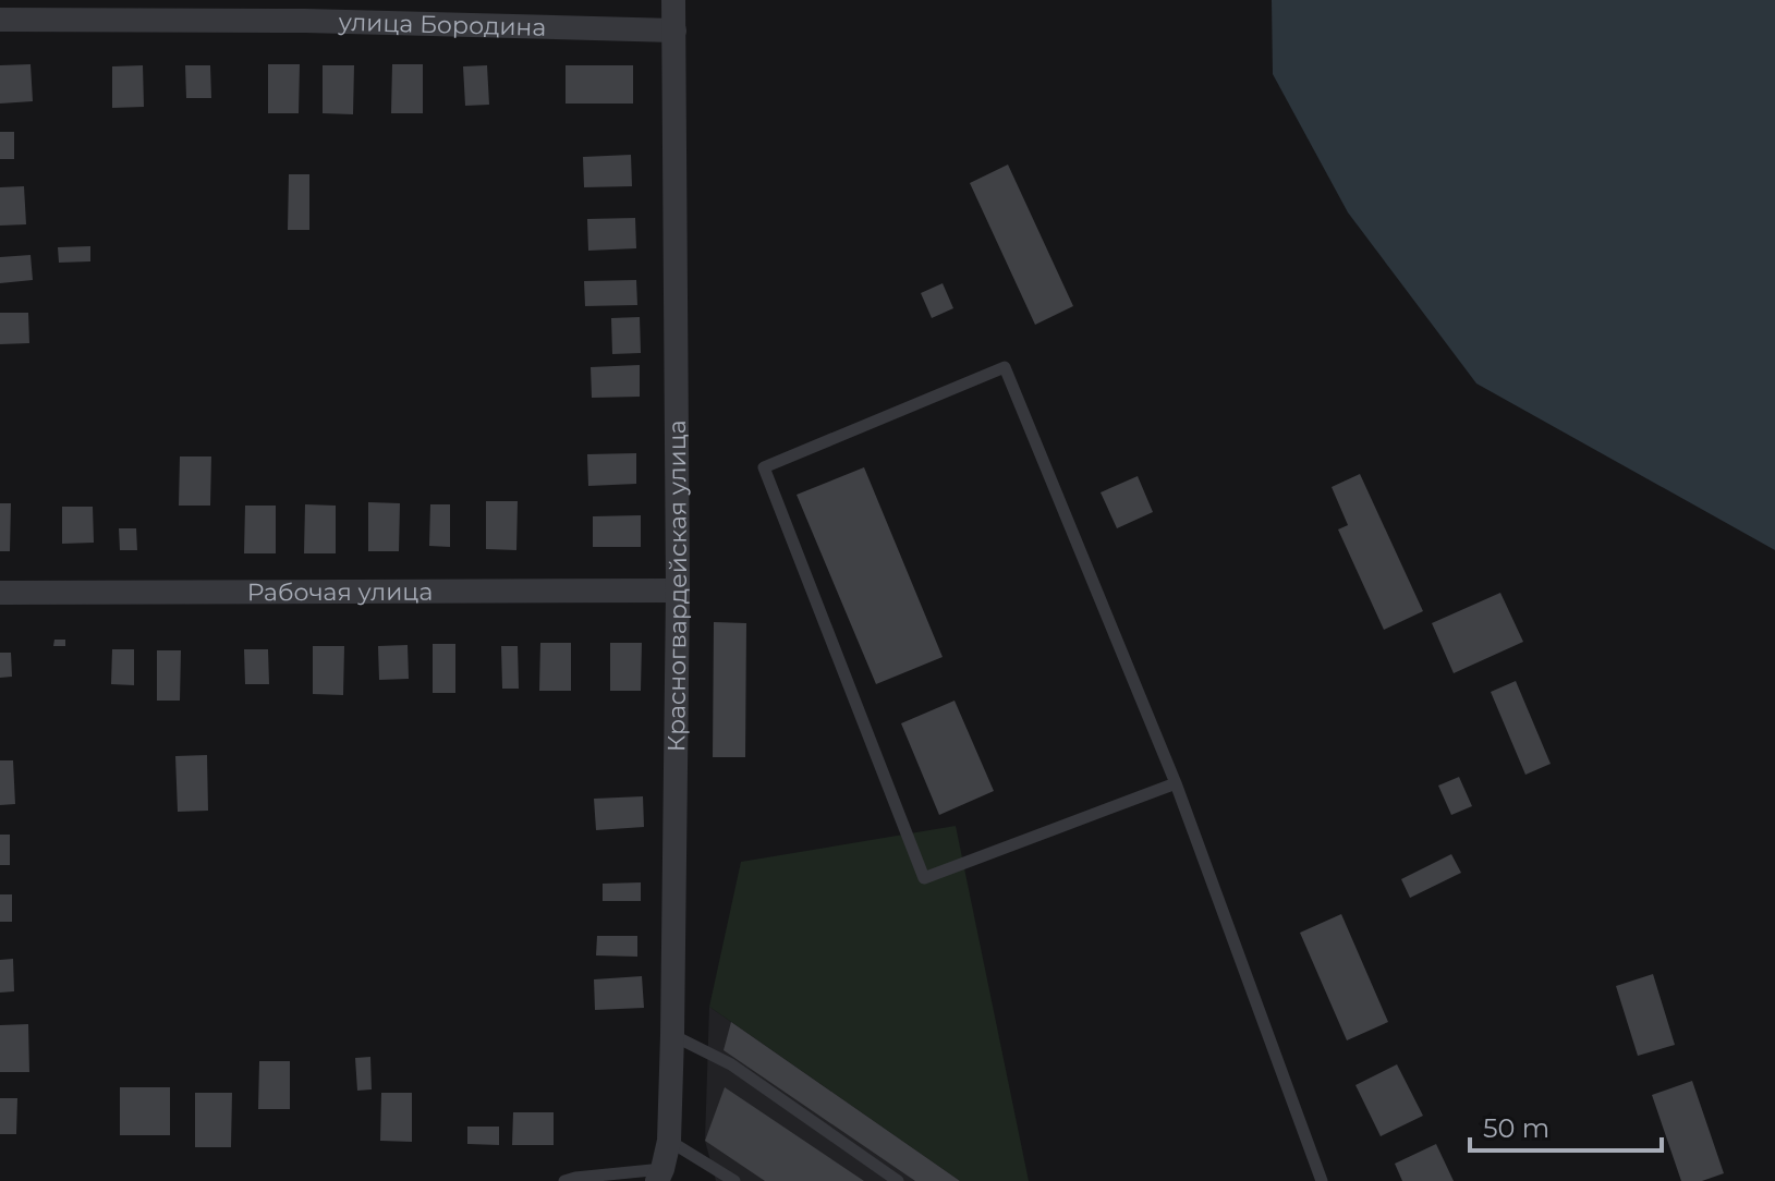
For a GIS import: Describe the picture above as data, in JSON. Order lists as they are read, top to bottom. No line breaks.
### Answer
{"streets":{"street":["улица Бородина","Красногвардейская улица","Рабочая улица"]},"crossings":[["улица Бородина","Красногвардейская улица"],["Красногвардейская улица","Рабочая улица"]],"scale_bar":"50 m"}
